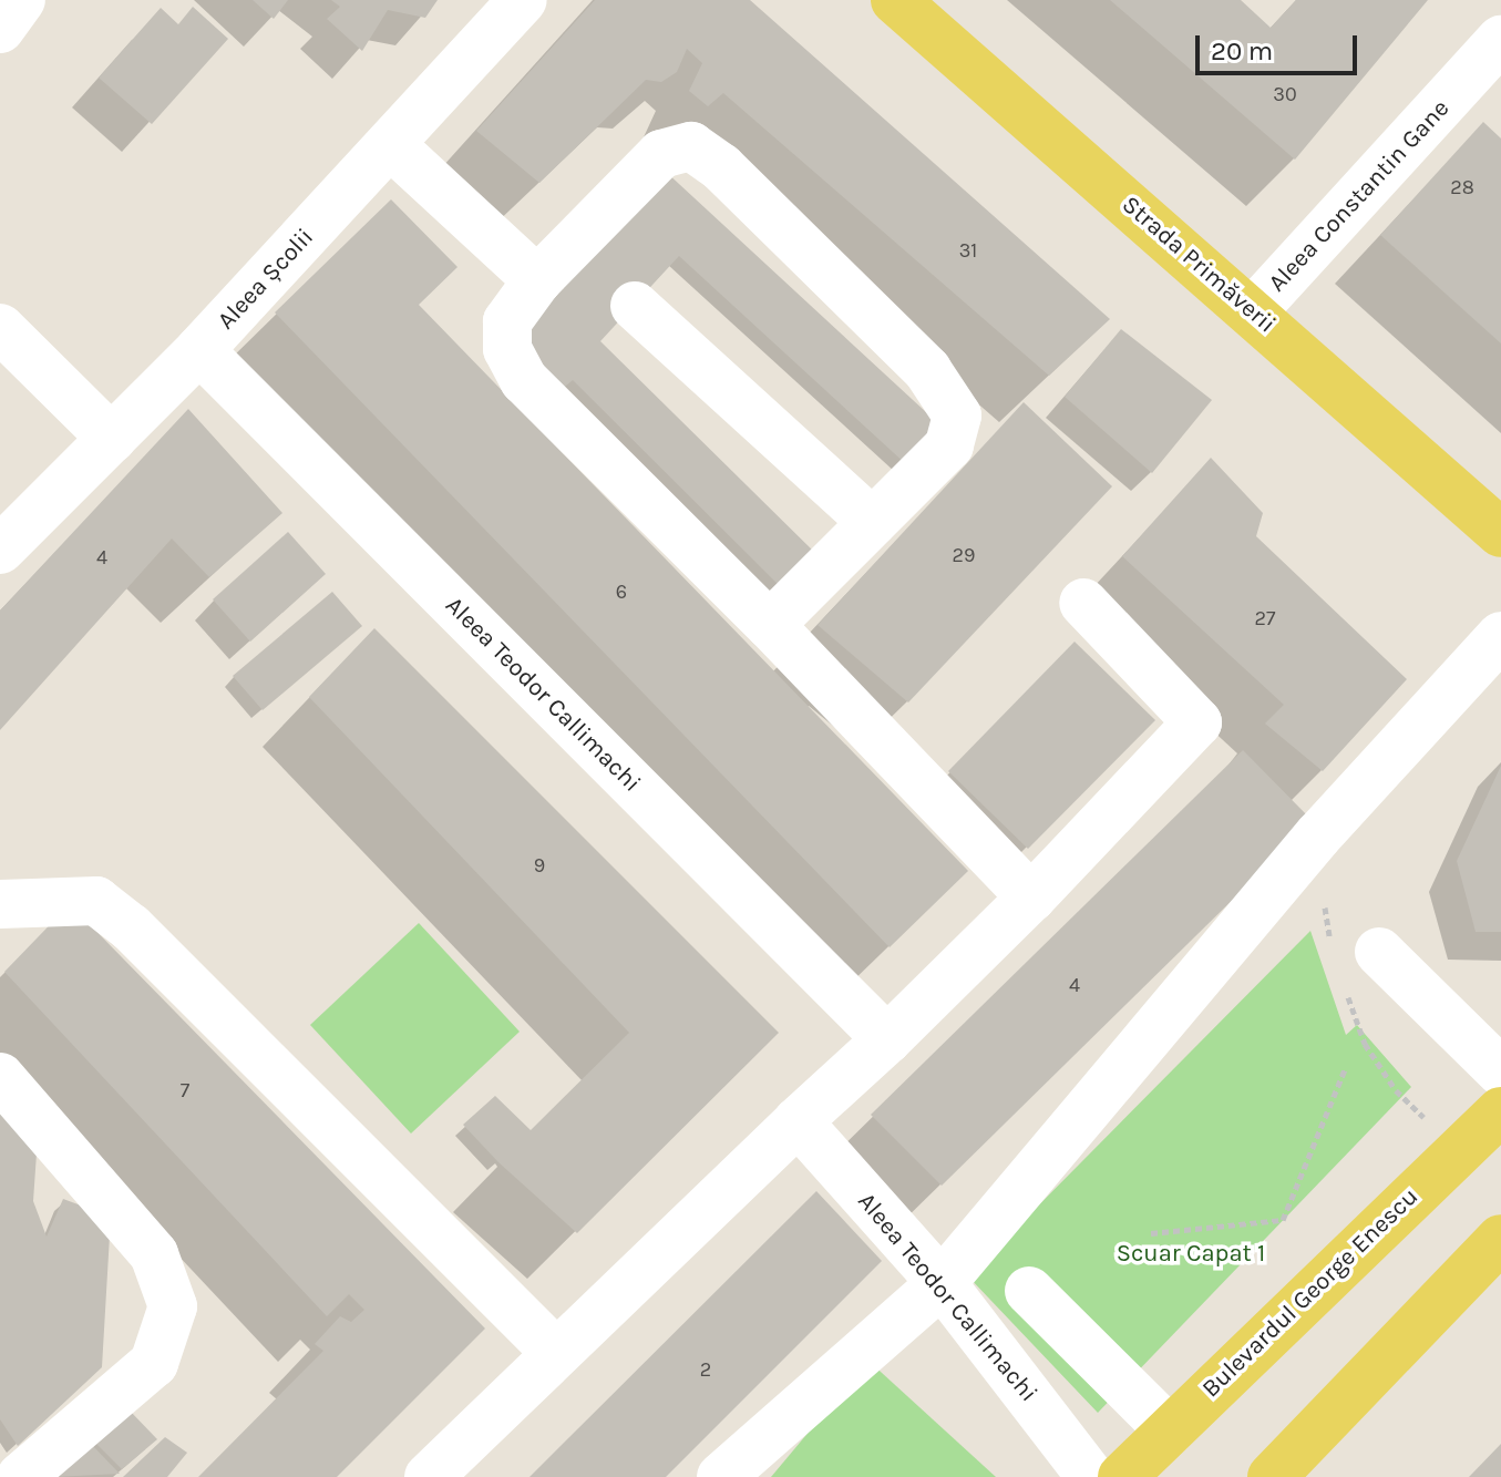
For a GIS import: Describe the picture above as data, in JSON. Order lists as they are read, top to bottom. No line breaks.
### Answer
{"streets":{"main road":["Strada Primăverii","Bulevardul George Enescu"],"street":["Aleea Constantin Gane","Aleea Școlii","Aleea Teodor Callimachi"]},"crossings":[["Aleea Constantin Gane","Strada Primăverii"],["Aleea Școlii","Aleea Teodor Callimachi"]],"parks":["Scuar Capat 1"],"house_numbers":["30","28","31","29","4","6","27","9","4","7","2"],"scale_bar":"20 m"}
